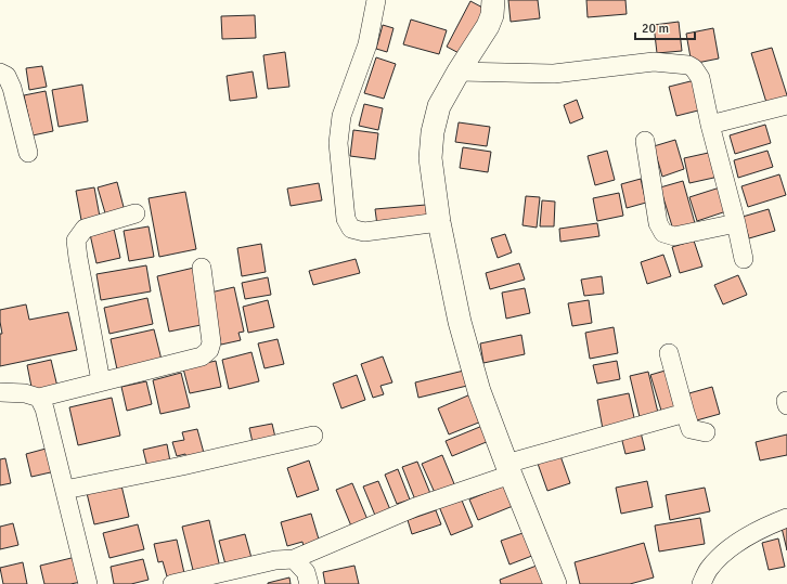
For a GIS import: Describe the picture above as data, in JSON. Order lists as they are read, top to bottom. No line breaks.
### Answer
{"scale_bar":"20 m"}
